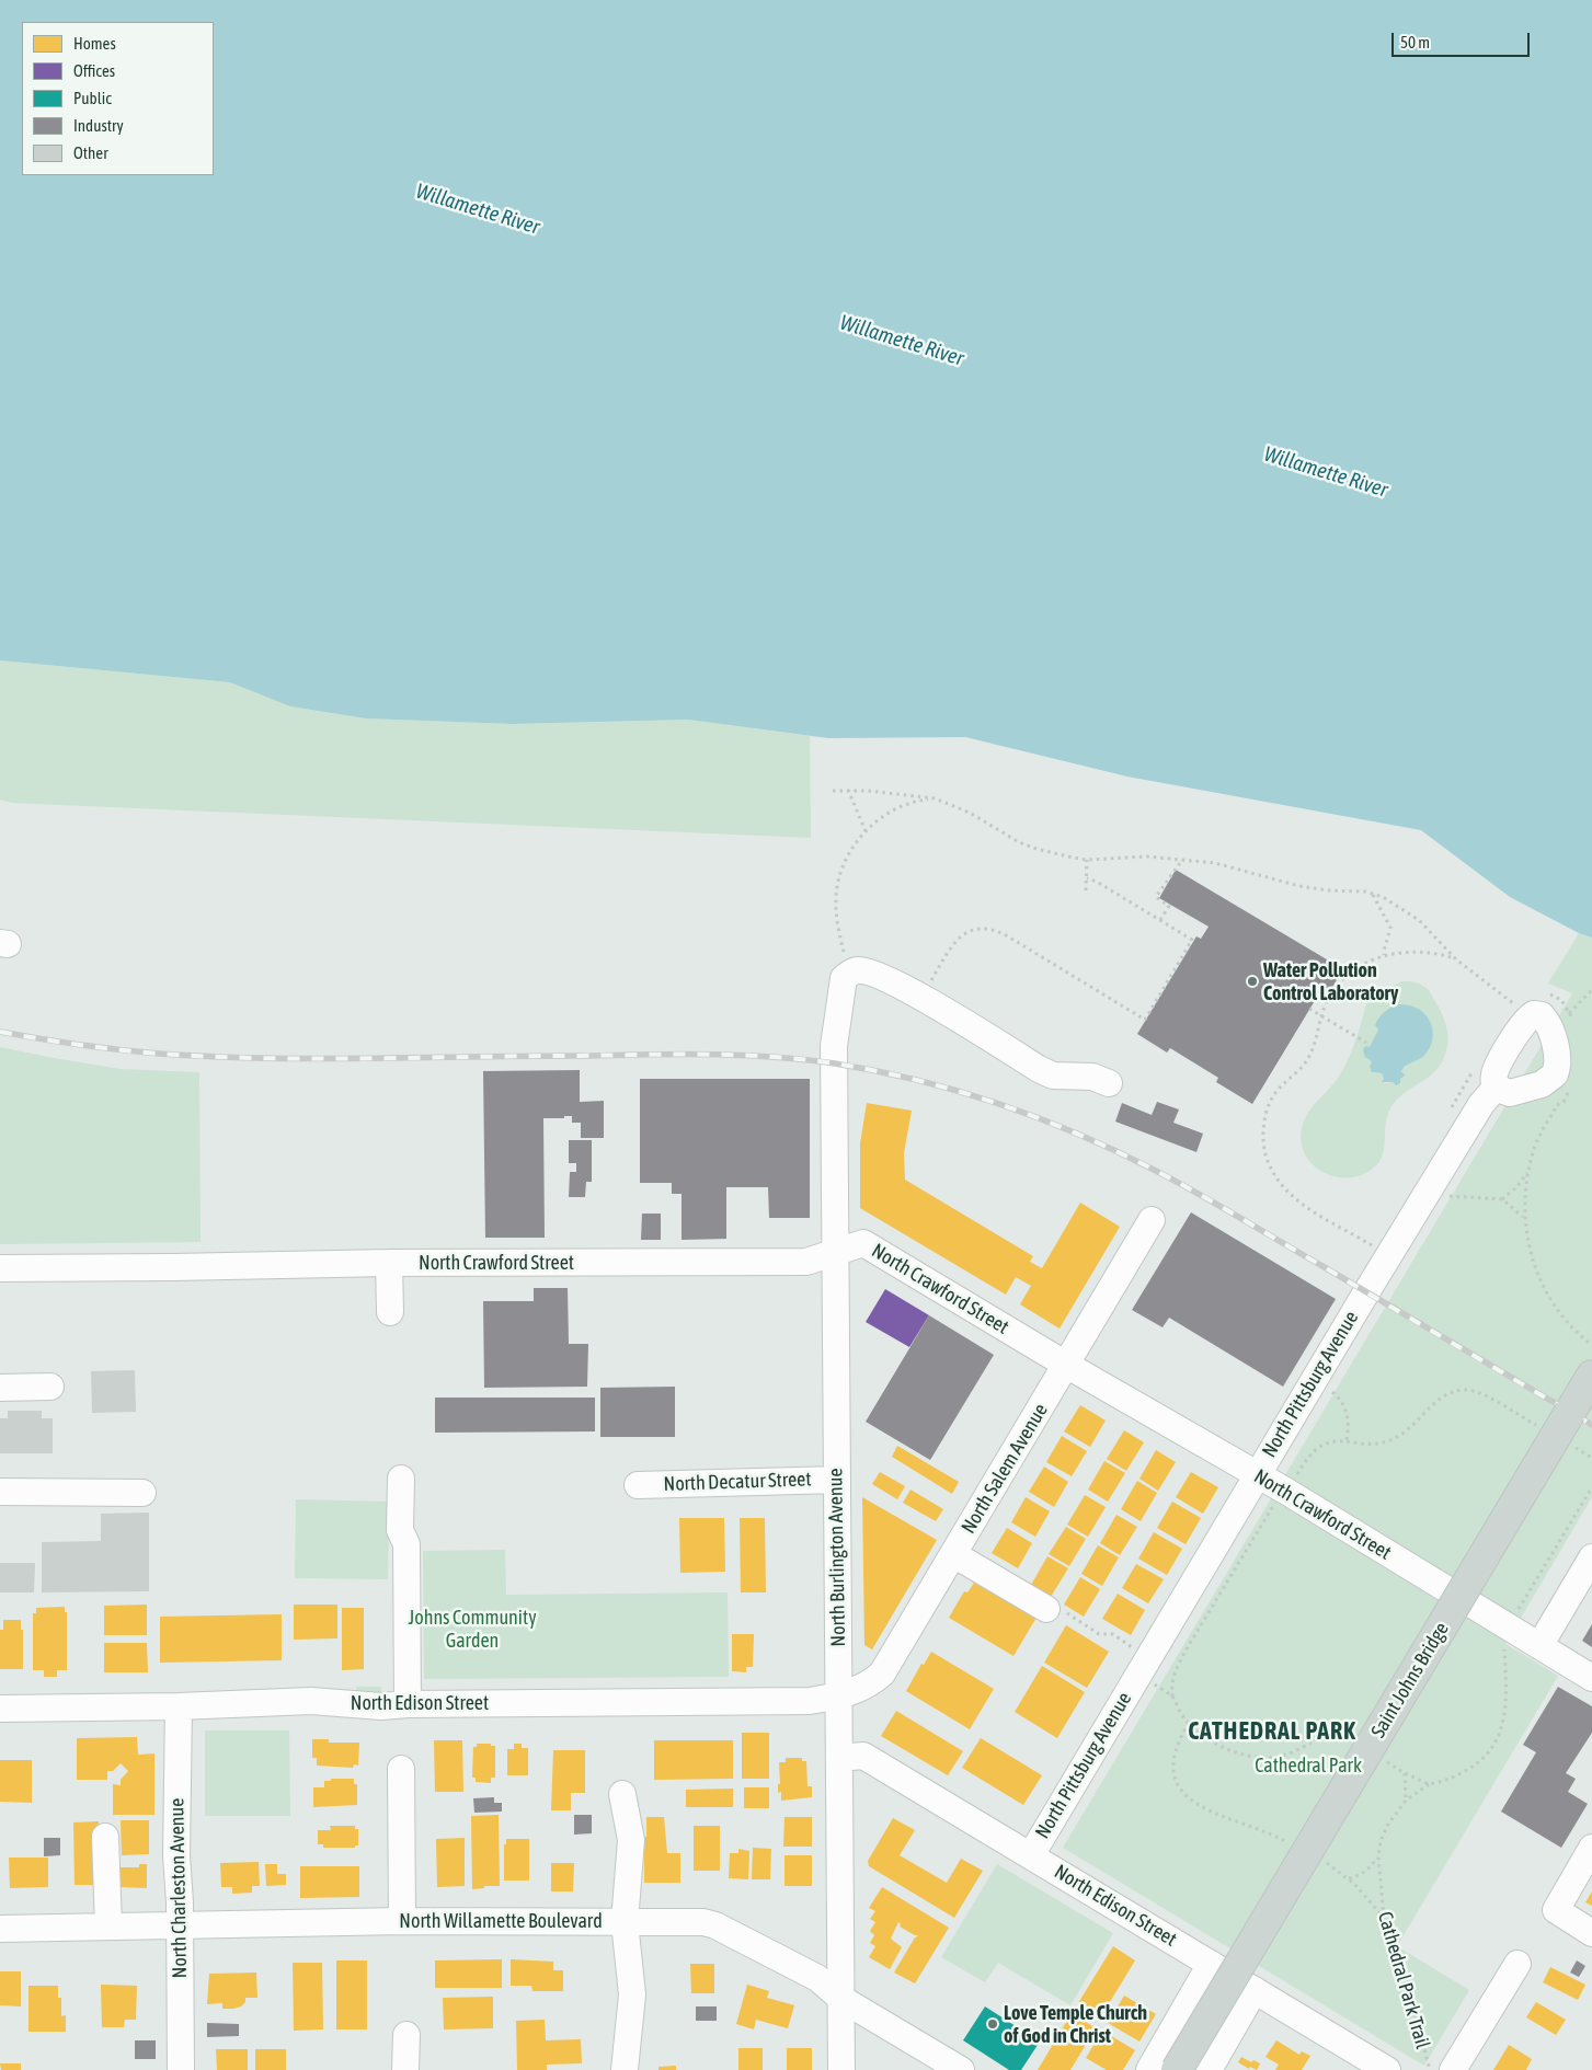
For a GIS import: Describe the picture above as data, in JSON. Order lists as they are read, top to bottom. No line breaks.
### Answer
{"streets":{"main road":["Saint Johns Bridge"],"street":["North Crawford Street","North Pittsburg Avenue","North Salem Avenue","North Decatur Street","North Burlington Avenue","North Edison Street","North Charleston Avenue","North Willamette Boulevard"],"path":["Cathedral Park Trail"]},"crossings":[["North Crawford Street","North Pittsburg Avenue"],["North Crawford Street","North Salem Avenue"],["North Crawford Street","North Burlington Avenue"],["North Pittsburg Avenue","North Edison Street"],["North Salem Avenue","North Burlington Avenue"],["North Salem Avenue","North Edison Street"],["North Decatur Street","North Burlington Avenue"],["North Burlington Avenue","North Edison Street"],["North Burlington Avenue","North Willamette Boulevard"],["North Edison Street","North Charleston Avenue"],["North Charleston Avenue","North Willamette Boulevard"]],"districts":["CATHEDRAL PARK"],"water":["Willamette River"],"parks":["Johns Community Garden","Cathedral Park"],"places":["Water Pollution Control Laboratory","Love Temple Church of God in Christ"],"legend":["Homes","Offices","Public","Industry","Other"],"scale_bar":"50 m"}
